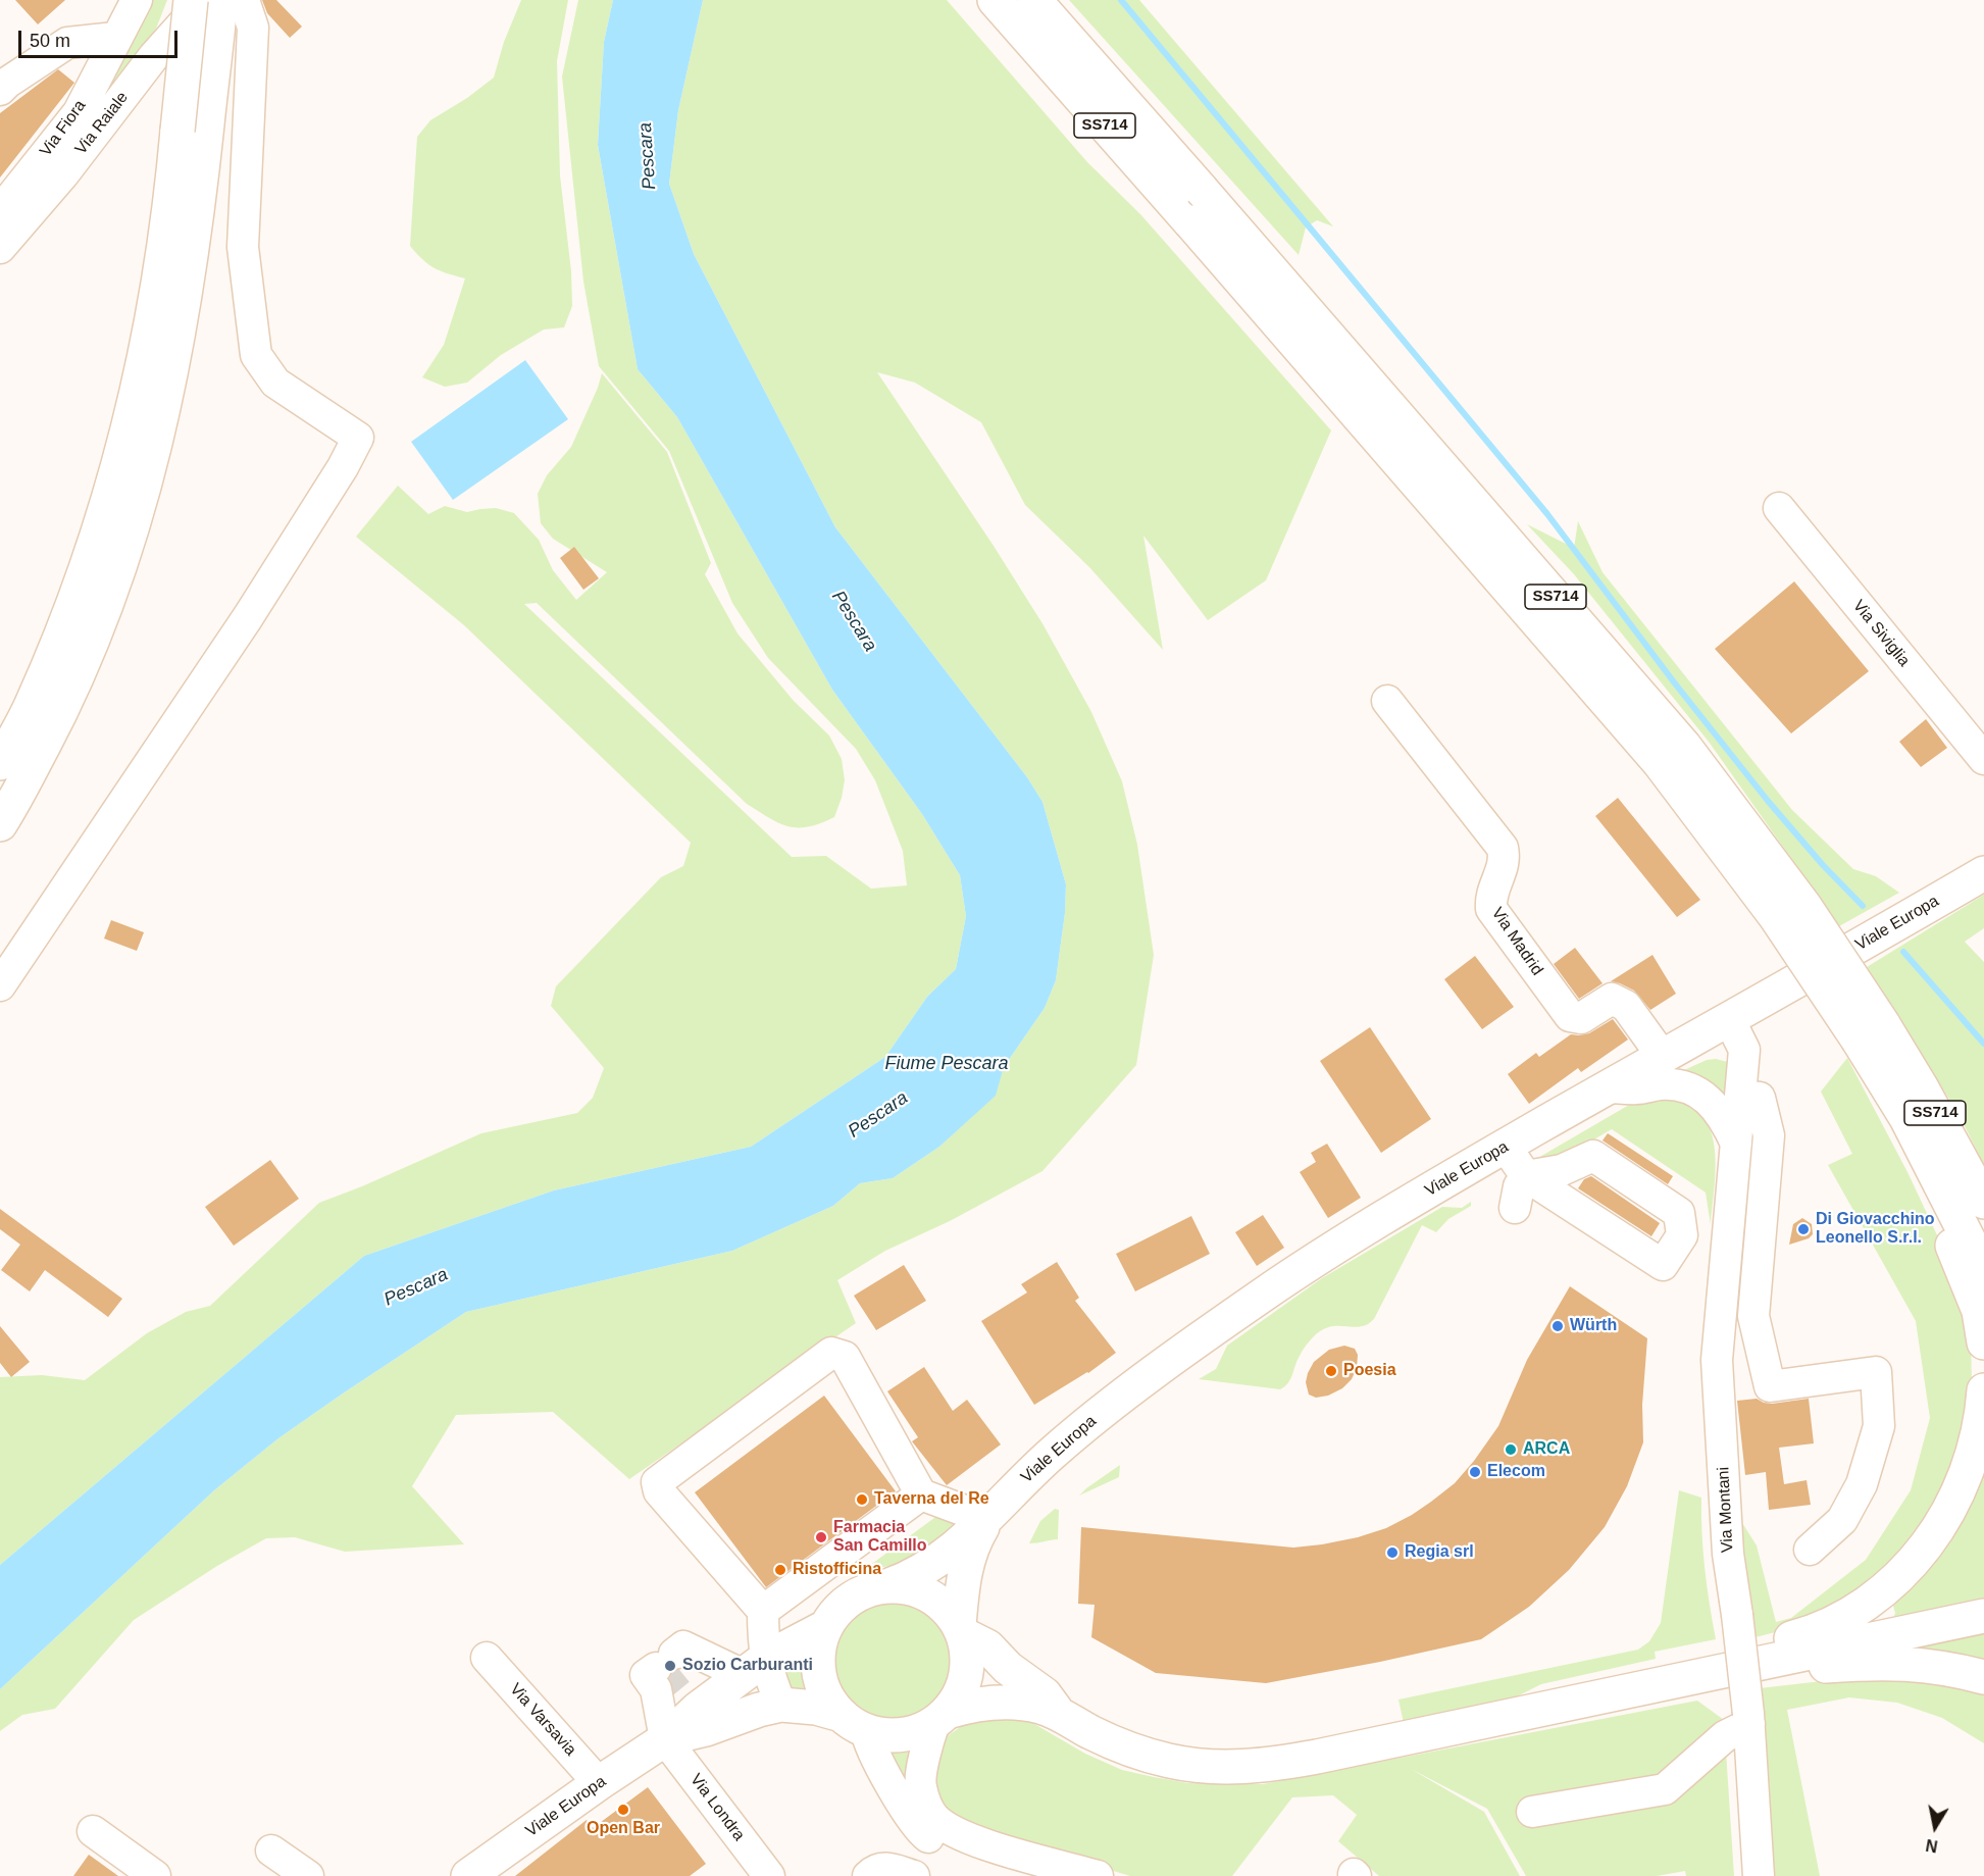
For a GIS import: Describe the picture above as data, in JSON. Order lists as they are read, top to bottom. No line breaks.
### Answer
{"streets":{"main road":["SS714","Viale Europa"],"street":["Via Raiale","Via Fiora","Via Siviglia","Via Madrid","Via Montani","Via Varsavia","Via Londra"]},"crossings":[["Viale Europa","Via Madrid"],["Viale Europa","Via Montani"],["Viale Europa","Via Varsavia"],["Viale Europa","Via Londra"]],"water":["Pescara","Fiume Pescara"],"places":["Di Giovacchino Leonello S.r.l.","Würth","Poesia","ARCA","Elecom","Taverna del Re","Farmacia San Camillo","Regia srl","Ristofficina","Sozio Carburanti","Open Bar"],"scale_bar":"50 m","north":"bottom"}
